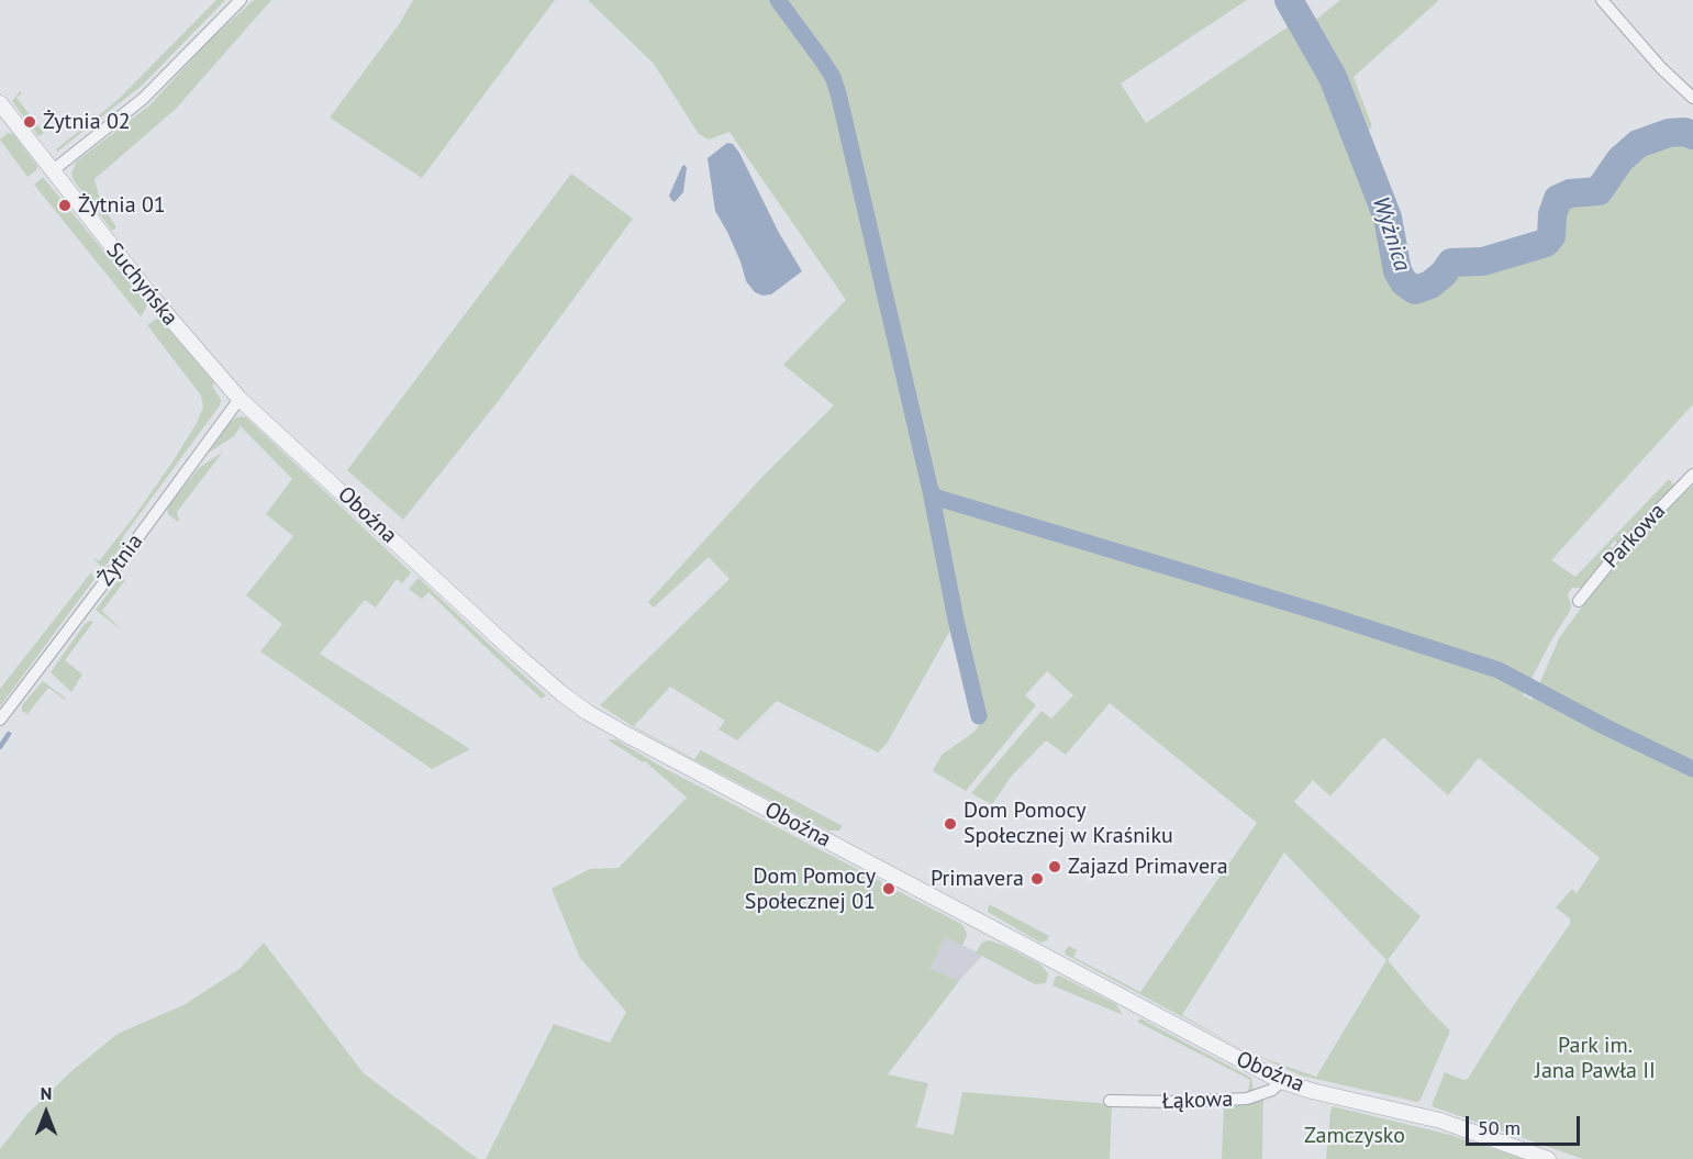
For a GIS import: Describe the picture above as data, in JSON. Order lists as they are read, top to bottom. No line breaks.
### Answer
{"streets":{"street":["Suchyńska","Oboźna","Parkowa","Żytnia","Łąkowa"]},"crossings":[["Suchyńska","Oboźna"],["Suchyńska","Żytnia"],["Oboźna","Żytnia"],["Oboźna","Łąkowa"]],"water":["Wyżnica"],"parks":["Park im. Jana Pawła II","Zamczysko"],"places":["Żytnia 02","Żytnia 01","Dom Pomocy Społecznej w Kraśniku","Zajazd Primavera","Primavera","Dom Pomocy Społecznej 01"],"scale_bar":"50 m","north":"top"}
